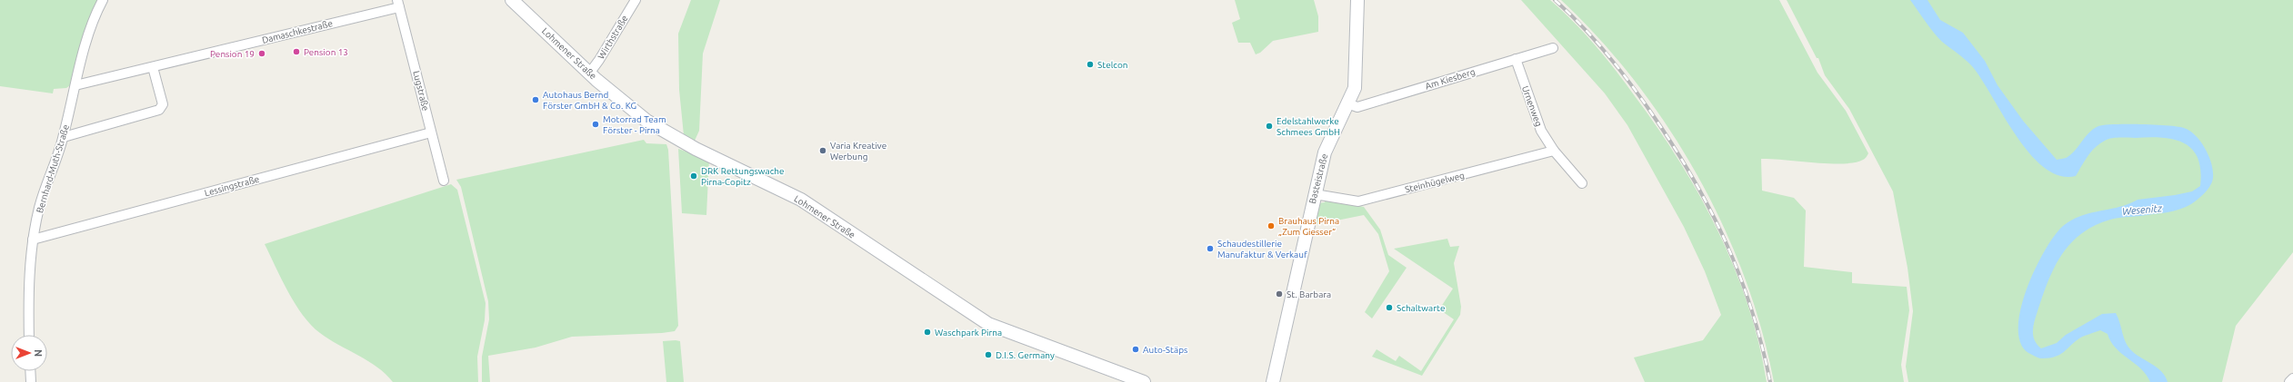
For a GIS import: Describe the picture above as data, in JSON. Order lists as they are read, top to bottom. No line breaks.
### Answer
{"streets":{"main road":["Lohmener Straße","Basteistraße"],"street":["Damaschkestraße","Wirthstraße","Am Kiesberg","Lugstraße","Urnenweg","Bernhard-Muth-Straße","Steinhügelweg","Lessingstraße"]},"crossings":[["Damaschkestraße","Lugstraße"],["Damaschkestraße","Bernhard-Muth-Straße"],["Wirthstraße","Lohmener Straße"],["Am Kiesberg","Urnenweg"],["Am Kiesberg","Basteistraße"],["Lugstraße","Lessingstraße"],["Urnenweg","Steinhügelweg"],["Bernhard-Muth-Straße","Lessingstraße"],["Basteistraße","Steinhügelweg"]],"water":["Wesenitz"],"places":["Pension 13","Pension 19","Stelcon","Autohaus Bernd Förster GmbH & Co. KG","Motorrad Team Förster - Pirna","Edelstahlwerke Schmees GmbH","Varia Kreative Werbung","DRK Rettungswache Pirna-Copitz","Brauhaus Pirna „Zum Giesser“","Schaudestillerie Manufaktur & Verkauf","St. Barbara","Schaltwarte","Waschpark Pirna","Auto-Stäps","D.I.S. Germany"],"north":"right"}
